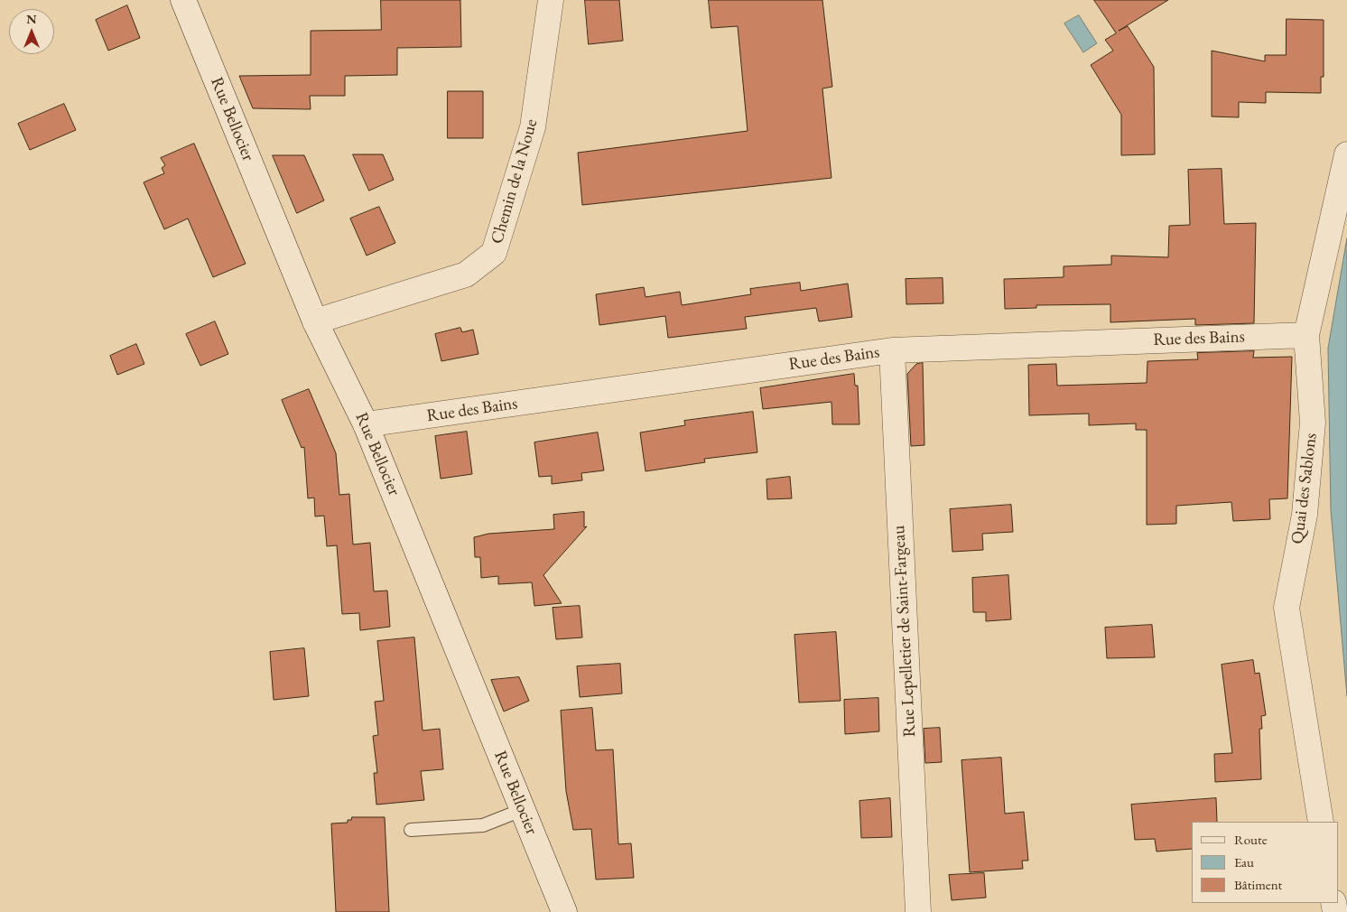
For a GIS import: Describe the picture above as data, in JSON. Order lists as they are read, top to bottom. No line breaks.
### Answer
{"streets":{"street":["Rue Bellocier","Chemin de la Noue","Rue des Bains","Quai des Sablons","Rue Lepelletier de Saint-Fargeau"]},"crossings":[["Rue Bellocier","Chemin de la Noue"],["Rue Bellocier","Rue des Bains"],["Rue des Bains","Quai des Sablons"],["Rue des Bains","Rue Lepelletier de Saint-Fargeau"]],"legend":["Route","Eau","Bâtiment"],"north":"top"}
